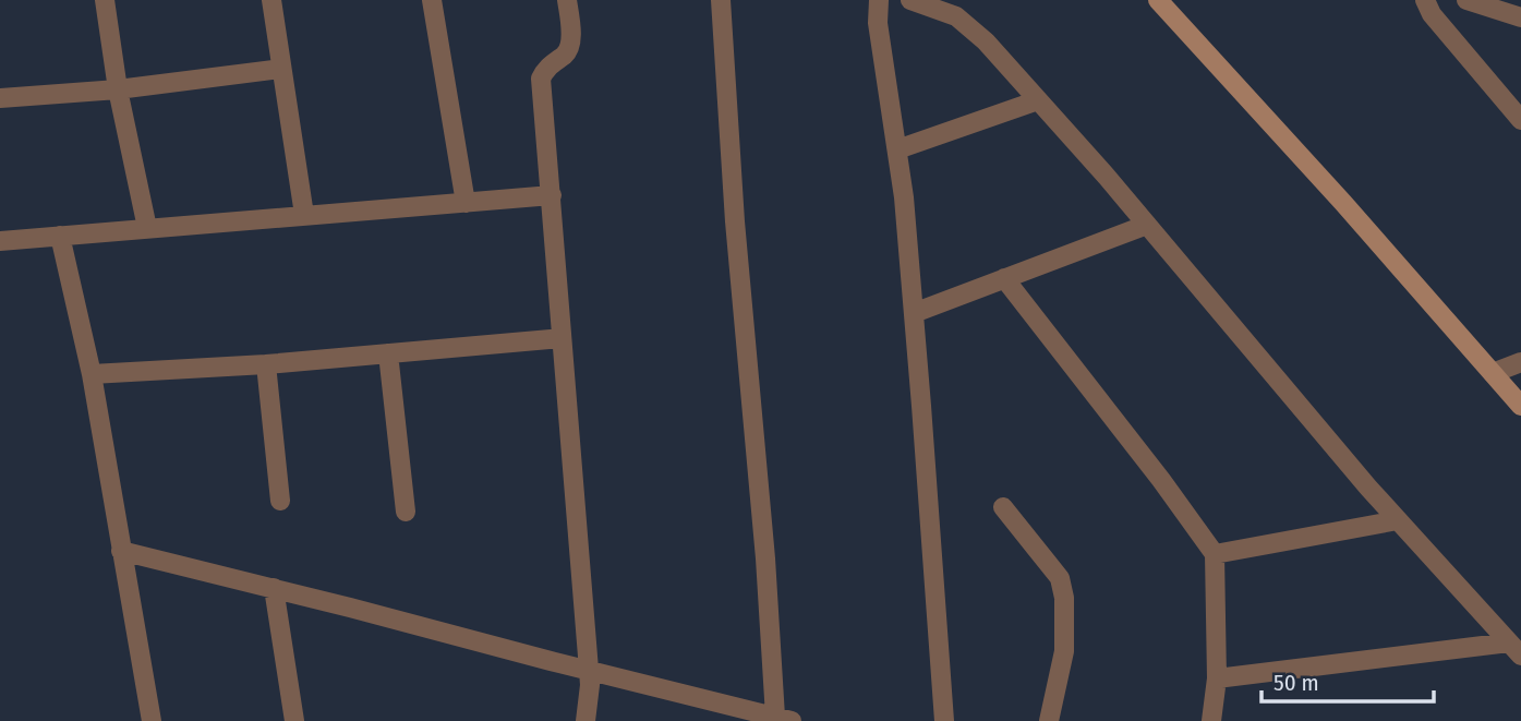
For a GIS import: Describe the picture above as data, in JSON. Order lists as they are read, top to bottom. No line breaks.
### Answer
{"scale_bar":"50 m"}
